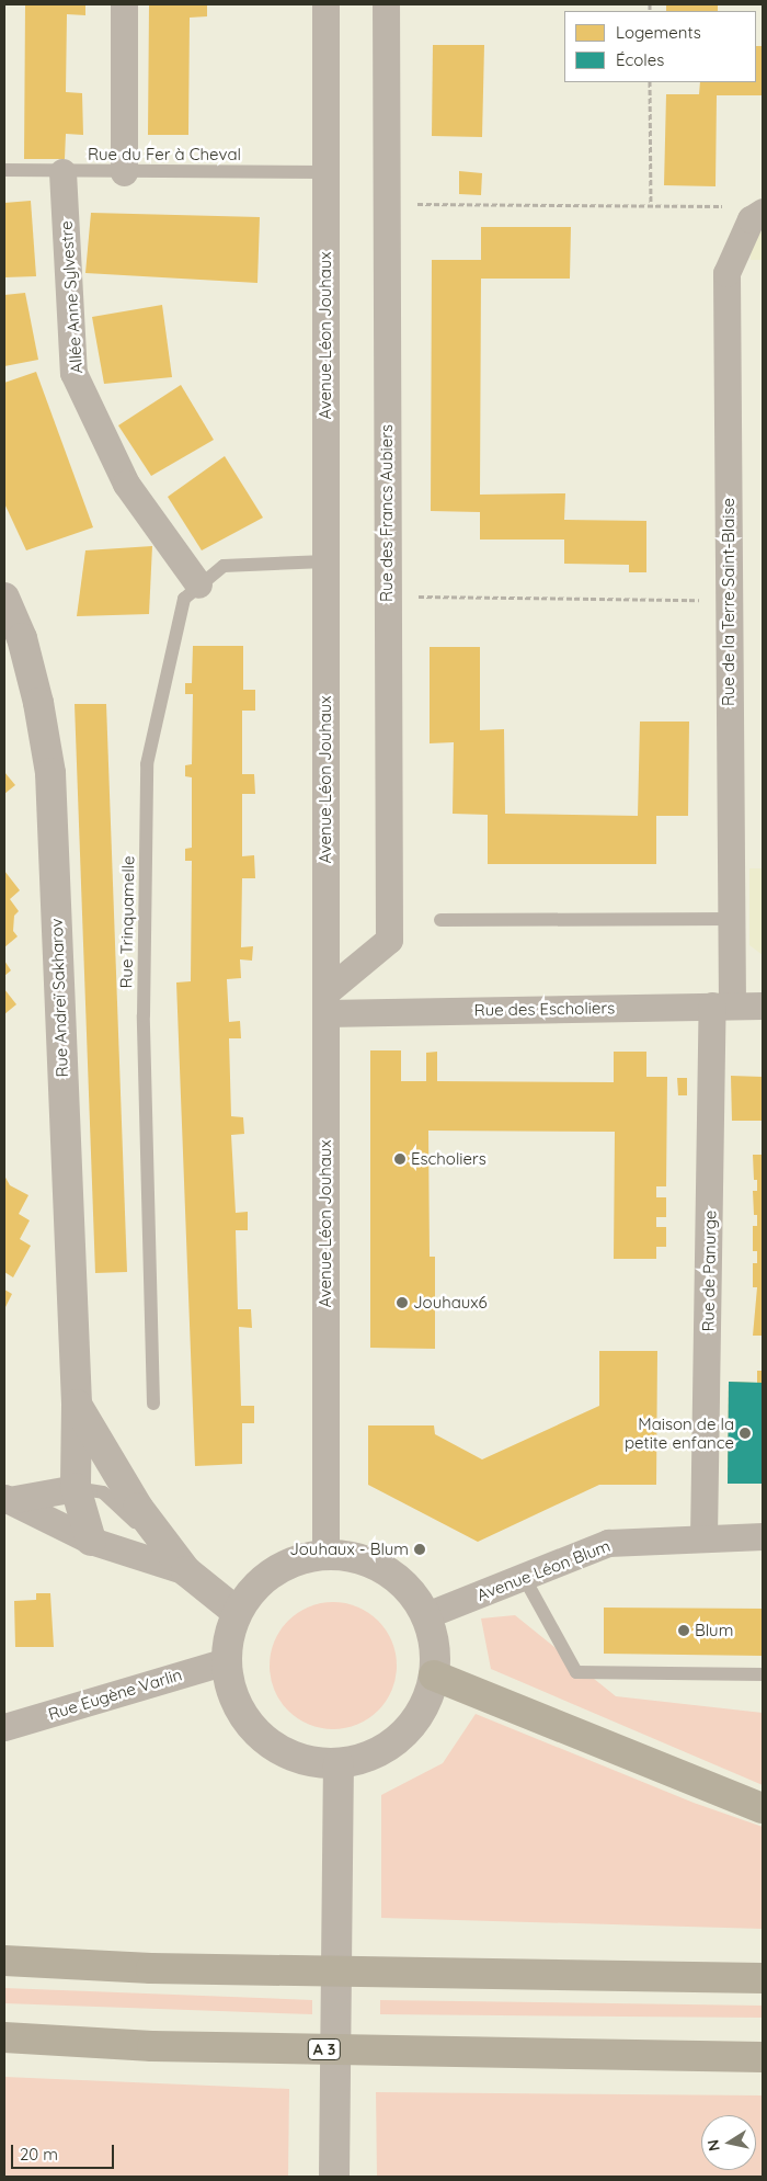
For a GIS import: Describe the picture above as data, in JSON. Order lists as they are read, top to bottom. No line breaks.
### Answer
{"streets":{"highway":["A 3"],"street":["Allée Anne Sylvestre","Avenue Léon Jouhaux","Rue des Francs Aubiers","Rue de la Terre Saint-Blaise","Rue Andreï Sakharov","Rue des Escholiers","Rue de Panurge","Avenue Léon Blum","Rue Eugène Varlin"],"lane":["Rue du Fer à Cheval","Rue Trinquamelle"]},"crossings":[["Rue du Fer à Cheval","Allée Anne Sylvestre"],["Rue du Fer à Cheval","Avenue Léon Jouhaux"],["Allée Anne Sylvestre","Rue Trinquamelle"],["Avenue Léon Jouhaux","Rue des Francs Aubiers"],["Avenue Léon Jouhaux","Rue Trinquamelle"],["Avenue Léon Jouhaux","Rue des Escholiers"],["Rue des Francs Aubiers","Rue des Escholiers"],["Rue de la Terre Saint-Blaise","Rue des Escholiers"],["Rue de la Terre Saint-Blaise","Rue de Panurge"],["Rue des Escholiers","Rue de Panurge"],["Rue de Panurge","Avenue Léon Blum"]],"places":["Escholiers","Jouhaux6","Maison de la petite enfance","Jouhaux - Blum","Blum"],"legend":["Logements","Écoles"],"scale_bar":"20 m","north":"left"}
